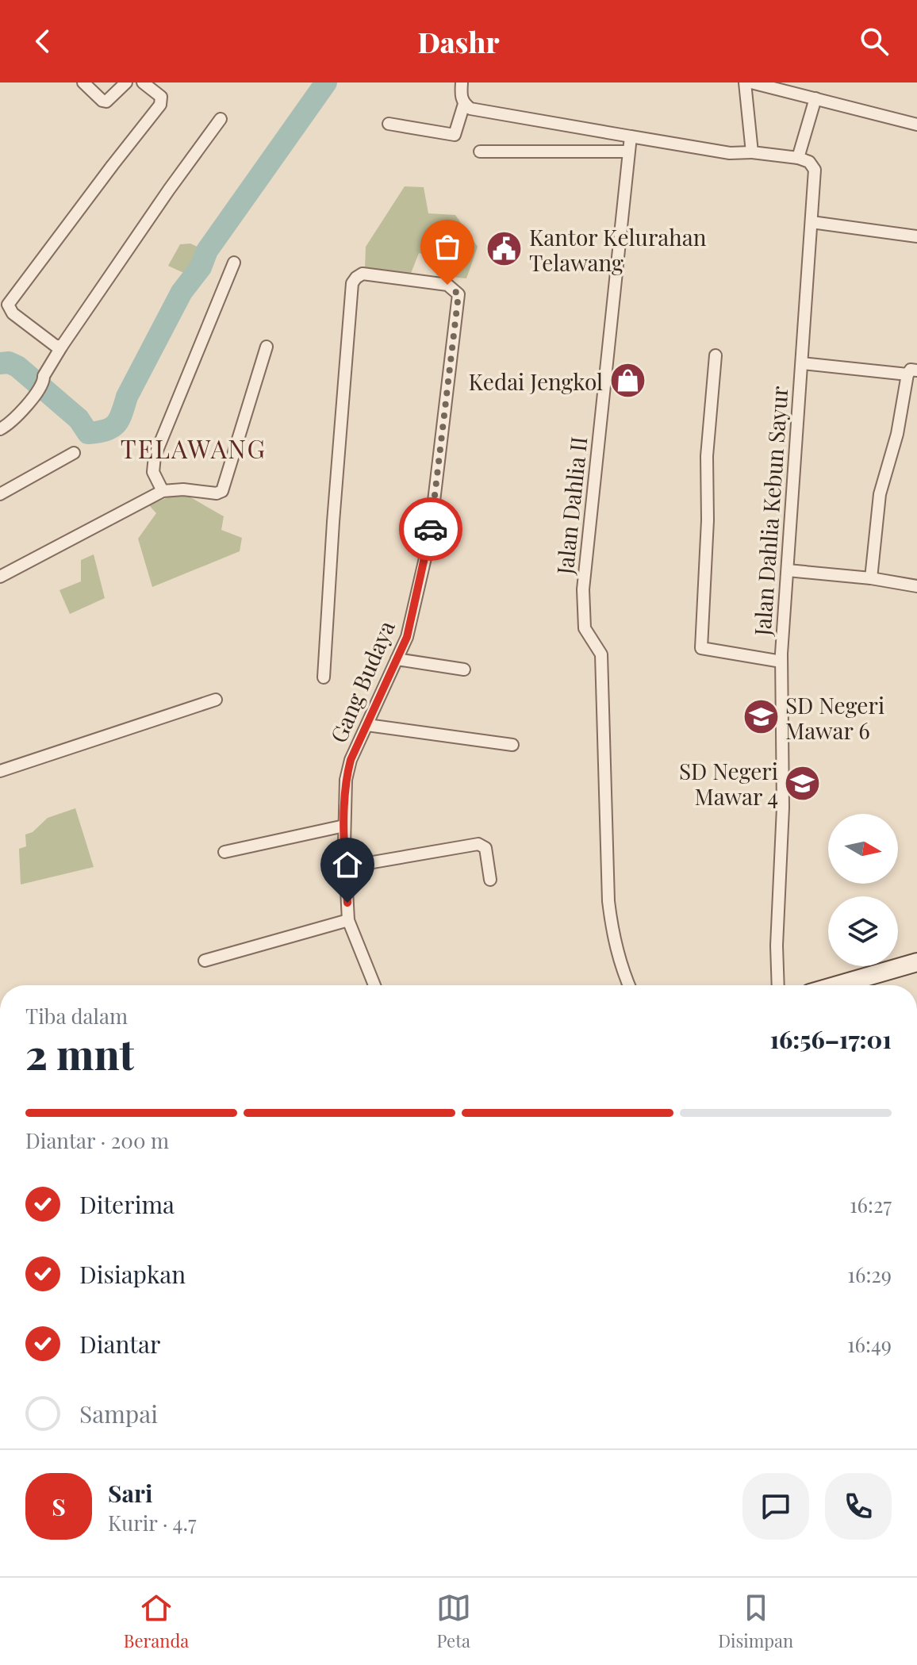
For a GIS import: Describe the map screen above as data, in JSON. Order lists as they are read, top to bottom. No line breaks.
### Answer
{"streets":{"street":["Jalan Dahlia II","Jalan Dahlia Kebun Sayur","Gang Budaya"]},"districts":["TELAWANG"],"places":{"public building":["Kantor Kelurahan Telawang"],"shop":["Kedai Jengkol"],"school or university":["SD Negeri Mawar 6","SD Negeri Mawar 4"]},"north":"right","page":{"header":"Dashr","heading":["2 mnt","Tiba dalam","16:56–17:01"],"panel":["Sari","Kurir · 4.7"],"bar":"Diantar · 200 m","list":[["Diterima","16:27"],["Disiapkan","16:29"],["Diantar","16:49"],"Sampai"],"round":"S","tabs":["Beranda","Peta","Disimpan"]}}
